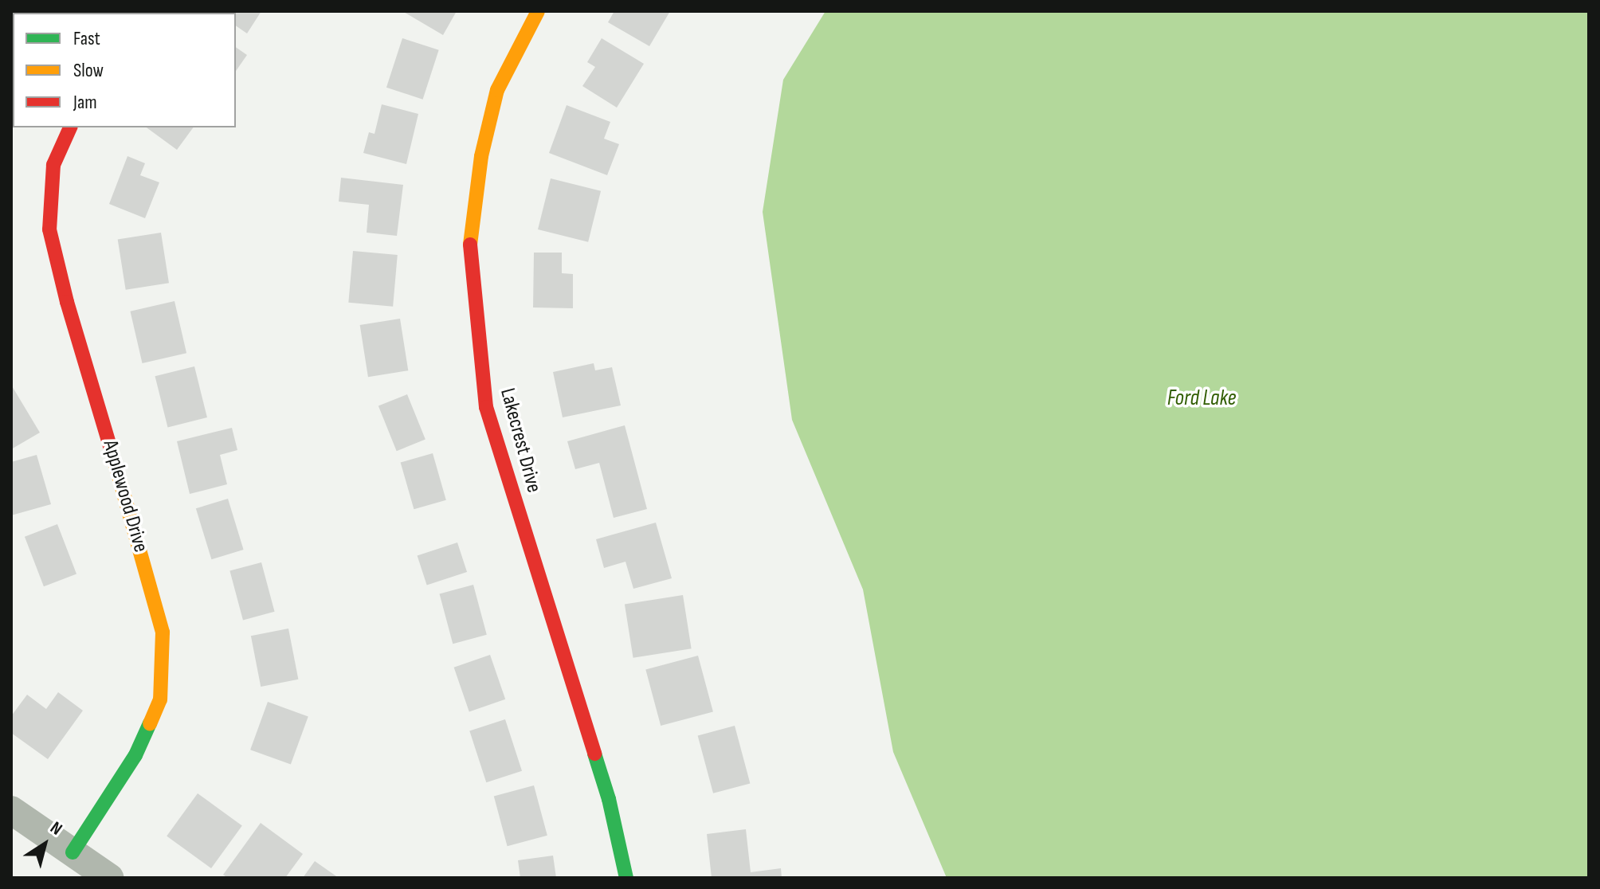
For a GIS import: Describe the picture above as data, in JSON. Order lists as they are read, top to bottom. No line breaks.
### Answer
{"streets":{"street":["Lakecrest Drive","Applewood Drive"]},"water":["Ford Lake"],"legend":["Fast","Slow","Jam"],"north":"top right"}
